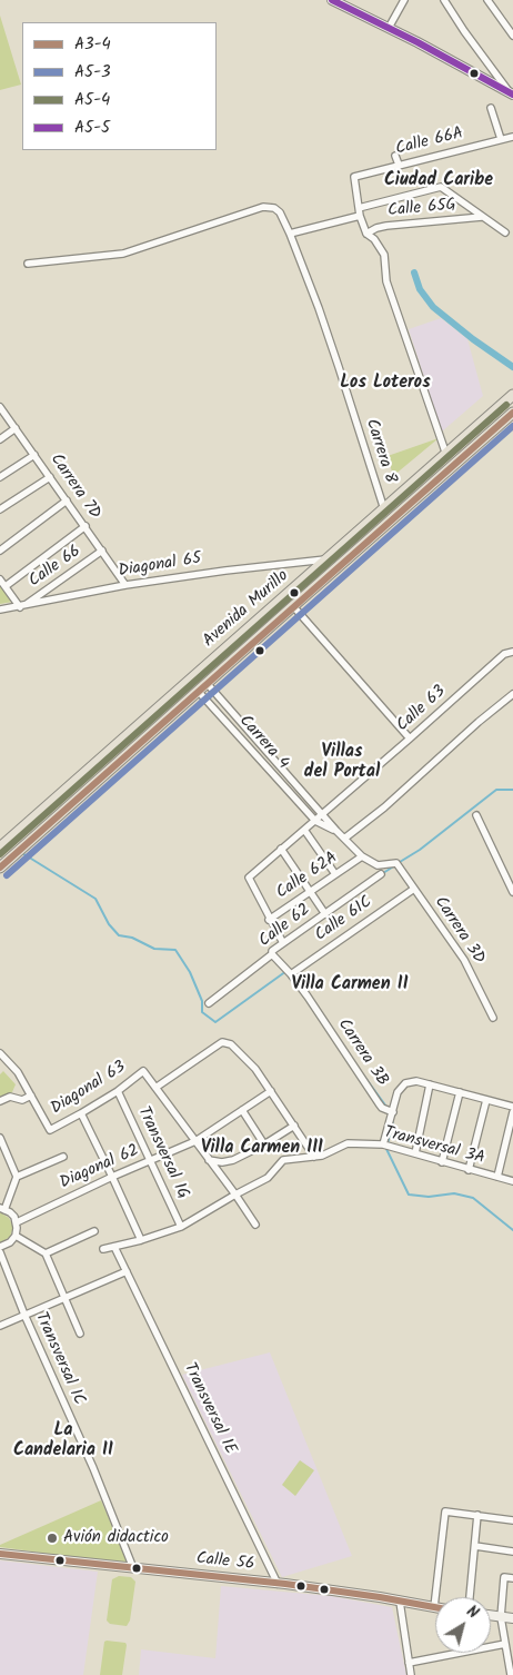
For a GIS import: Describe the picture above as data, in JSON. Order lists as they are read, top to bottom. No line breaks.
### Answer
{"streets":{"main road":["Avenida Murillo","Calle 56"],"street":["Calle 66A","Calle 65G","Carrera 8","Carrera 7D","Diagonal 65","Calle 66","Calle 63","Carrera 4","Calle 62A","Calle 61C","Calle 62","Carrera 3D","Carrera 3B","Diagonal 63","Transversal 3A","Transversal 1G","Diagonal 62","Transversal 1C","Transversal 1E"]},"crossings":[["Carrera 8","Avenida Murillo"],["Carrera 7D","Diagonal 65"],["Carrera 7D","Calle 66"],["Diagonal 65","Calle 66"],["Diagonal 65","Avenida Murillo"],["Avenida Murillo","Carrera 4"],["Calle 63","Carrera 4"],["Calle 63","Calle 62A"],["Carrera 4","Calle 62A"],["Carrera 4","Carrera 3D"],["Calle 61C","Carrera 3D"],["Calle 61C","Carrera 3B"],["Calle 62","Carrera 3B"],["Diagonal 63","Transversal 1G"],["Transversal 1G","Diagonal 62"],["Transversal 1C","Calle 56"],["Transversal 1E","Calle 56"]],"districts":["Ciudad Caribe","Los Loteros","Villas del Portal","Villa Carmen II","Villa Carmen III","La Candelaria II"],"places":["Avión didactico"],"lines":["transit line A5-5","transit line A5-4","transit line A3-4","transit line A5-3"],"legend":["A3-4","A5-3","A5-4","A5-5"],"north":"top right"}
